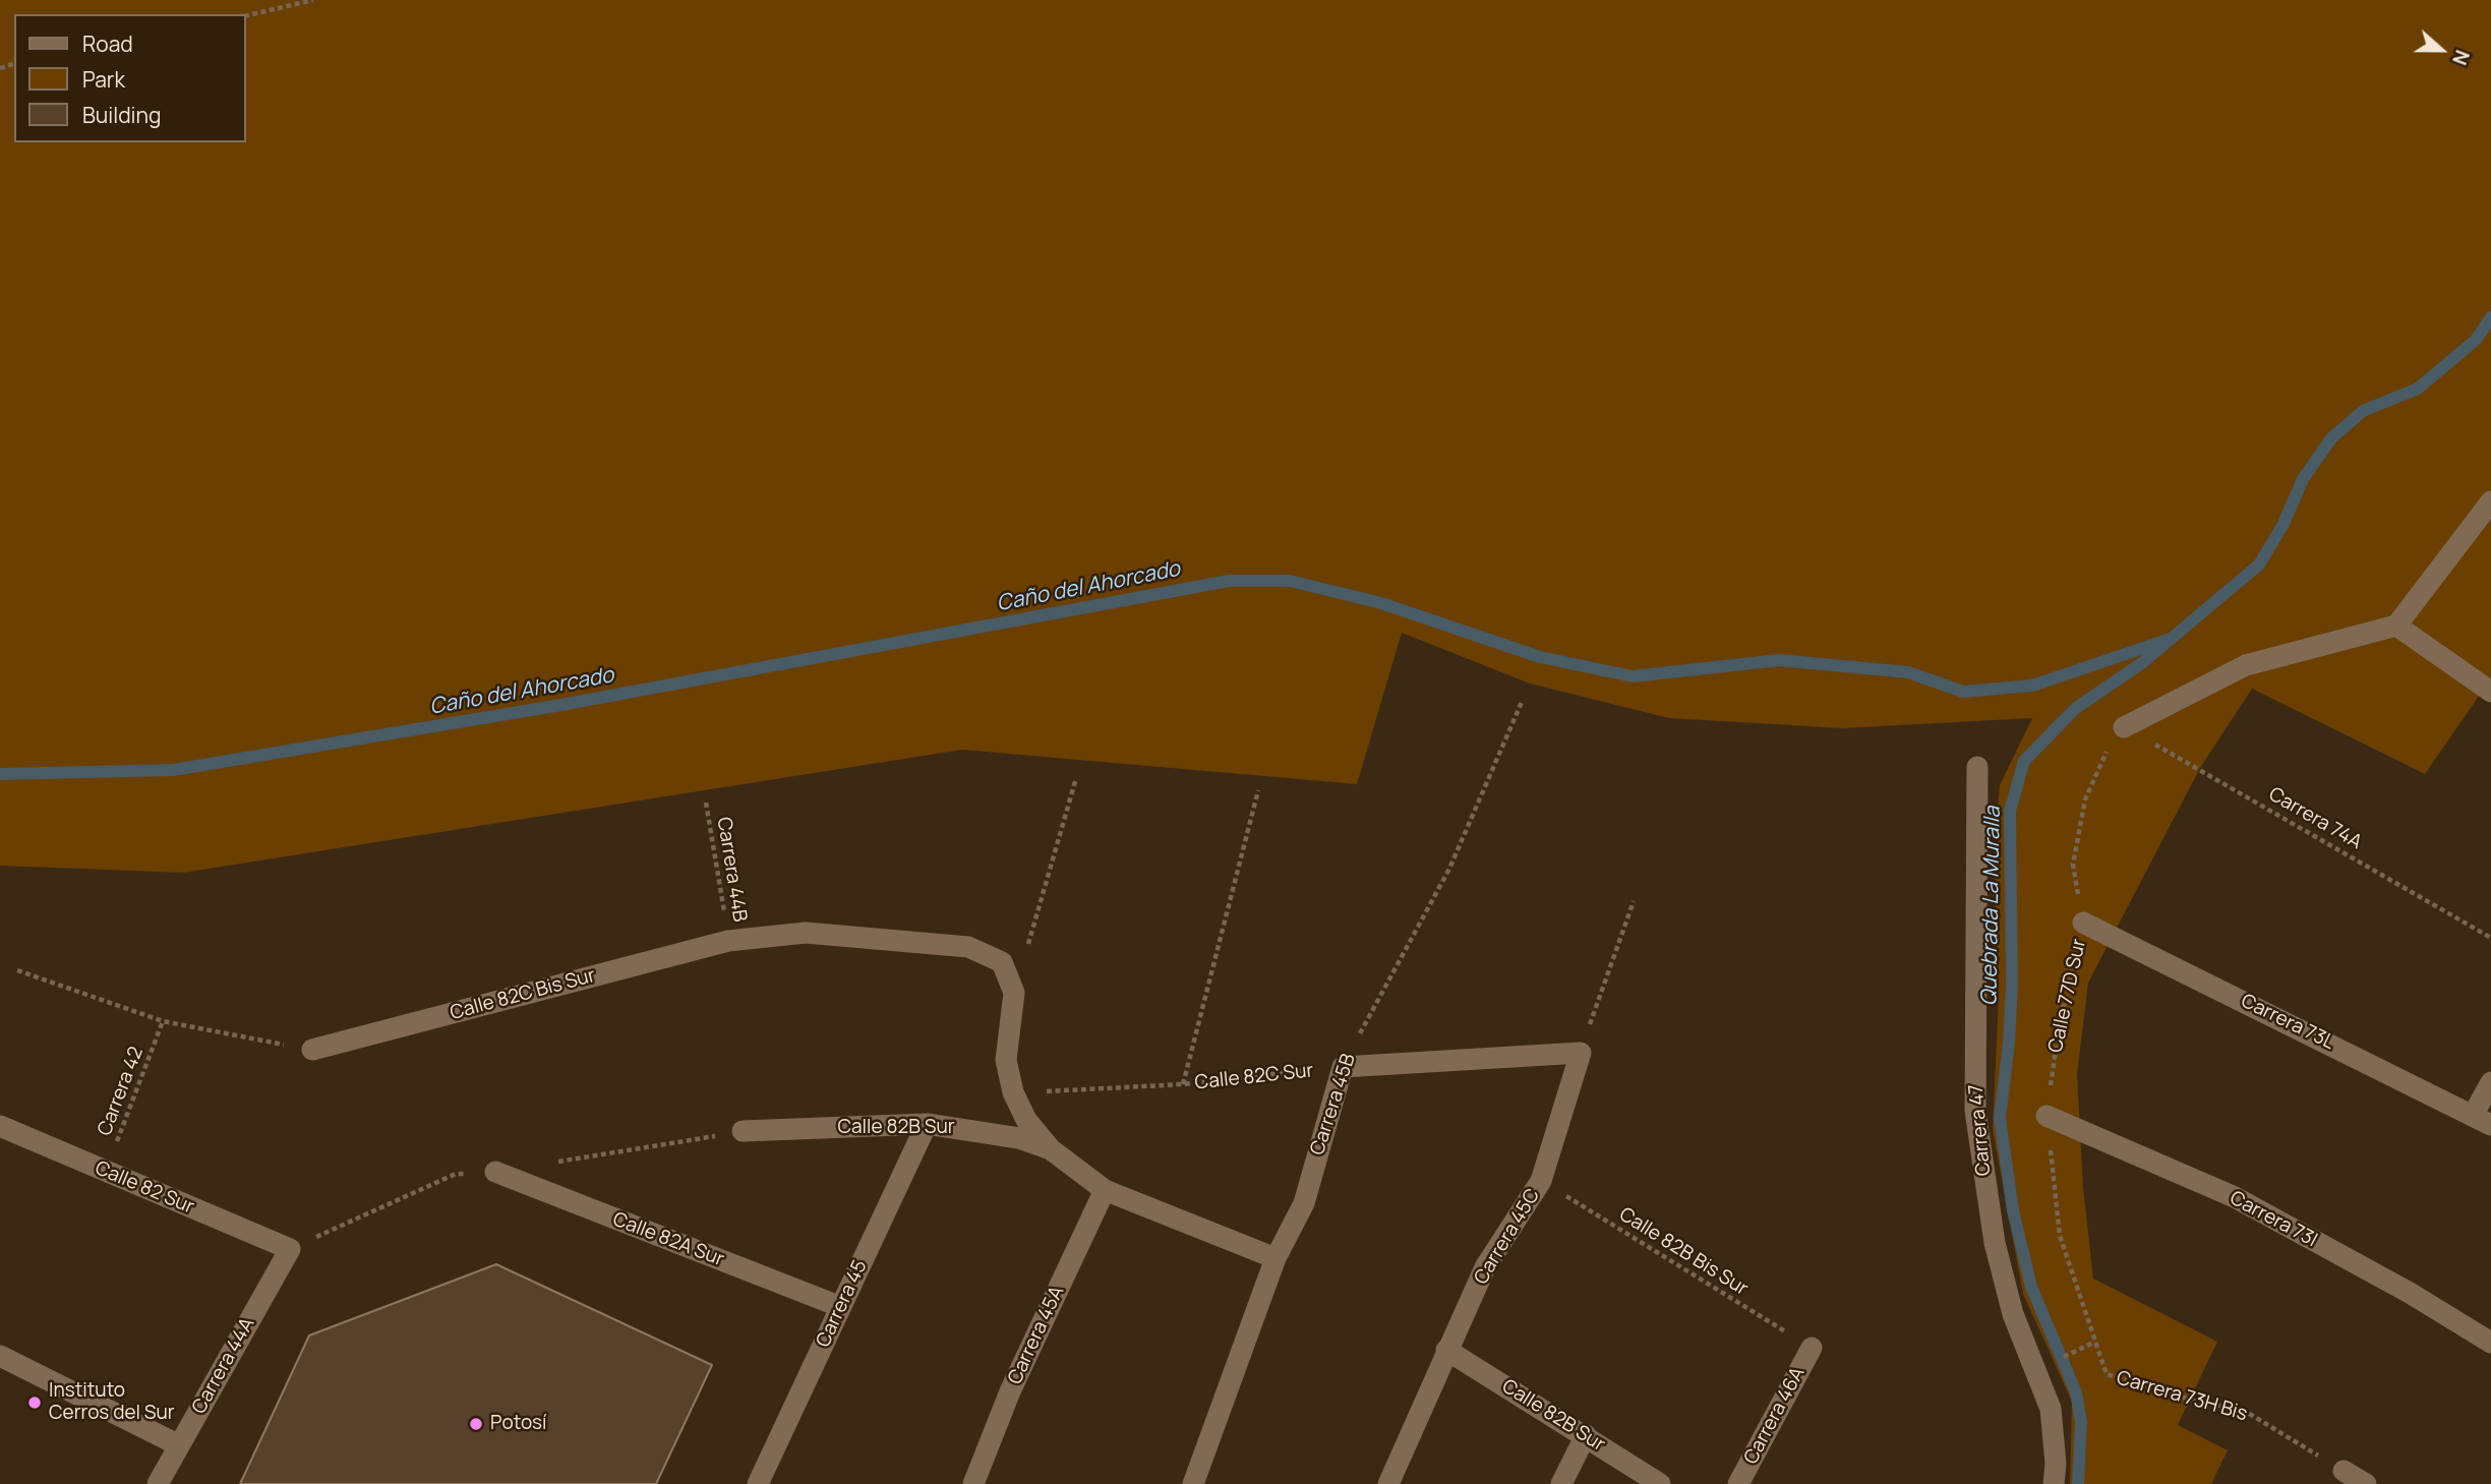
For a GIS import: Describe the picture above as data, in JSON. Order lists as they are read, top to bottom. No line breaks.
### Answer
{"streets":{"street":["Calle 82C Bis Sur","Carrera 73L","Calle 82C Sur","Carrera 45B","Calle 82B Sur","Carrera 47","Calle 82 Sur","Carrera 73I","Carrera 45C","Calle 82A Sur","Carrera 45","Carrera 45A","Carrera 44A","Carrera 46A"],"path":["Carrera 74A","Carrera 44B","Calle 77D Sur","Carrera 42","Calle 82B Bis Sur","Carrera 73H Bis"]},"crossings":[["Carrera 74A","Calle 77D Sur"],["Carrera 44B","Calle 82C Bis Sur"],["Calle 77D Sur","Carrera 73L"],["Calle 77D Sur","Carrera 73I"],["Calle 77D Sur","Carrera 73H Bis"],["Calle 82C Sur","Carrera 45B"],["Calle 82C Sur","Carrera 45C"],["Carrera 42","Calle 82 Sur"],["Carrera 45B","Calle 82B Sur"],["Calle 82B Sur","Carrera 45C"],["Calle 82B Sur","Carrera 45"],["Calle 82B Sur","Carrera 45A"],["Calle 82 Sur","Carrera 44A"],["Carrera 45C","Calle 82B Bis Sur"],["Calle 82A Sur","Carrera 45"],["Calle 82B Bis Sur","Carrera 46A"]],"water":["Caño del Ahorcado","Quebrada La Muralla"],"places":["Instituto Cerros del Sur","Potosí"],"legend":["Road","Park","Building"],"north":"right"}
